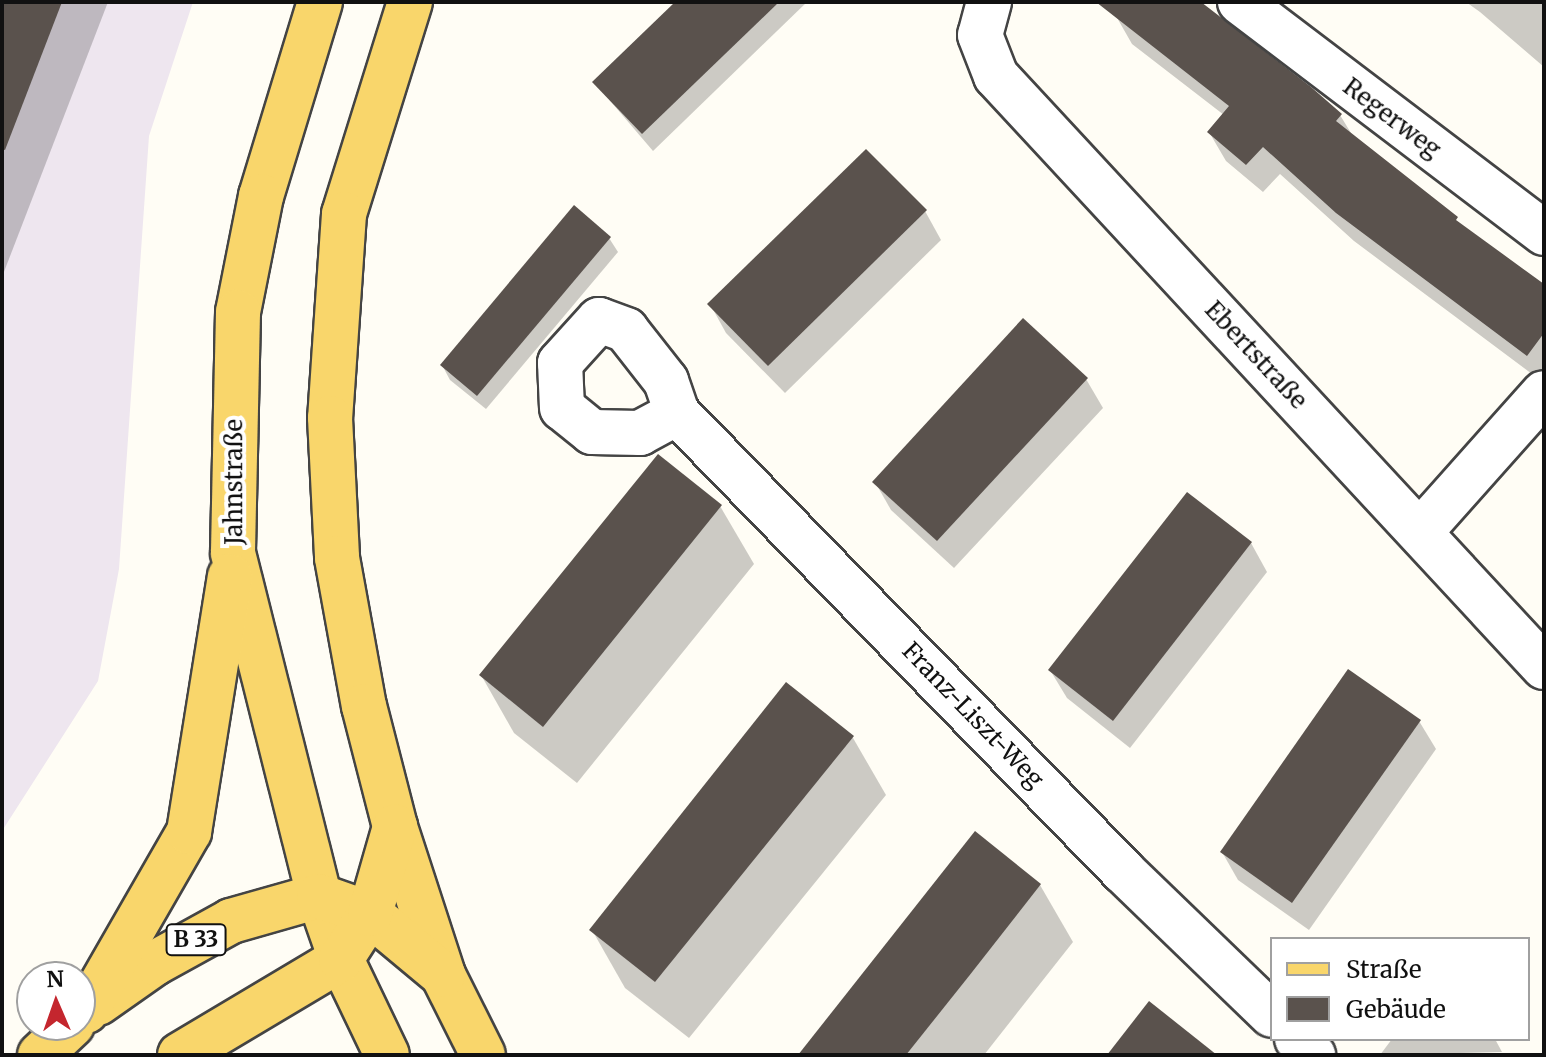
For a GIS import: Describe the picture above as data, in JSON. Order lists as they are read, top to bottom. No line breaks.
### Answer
{"streets":{"main road":["Jahnstraße","B 33"],"street":["Regerweg","Ebertstraße","Franz-Liszt-Weg"]},"crossings":[["Jahnstraße","B 33"]],"legend":["Straße","Gebäude"],"north":"top"}
